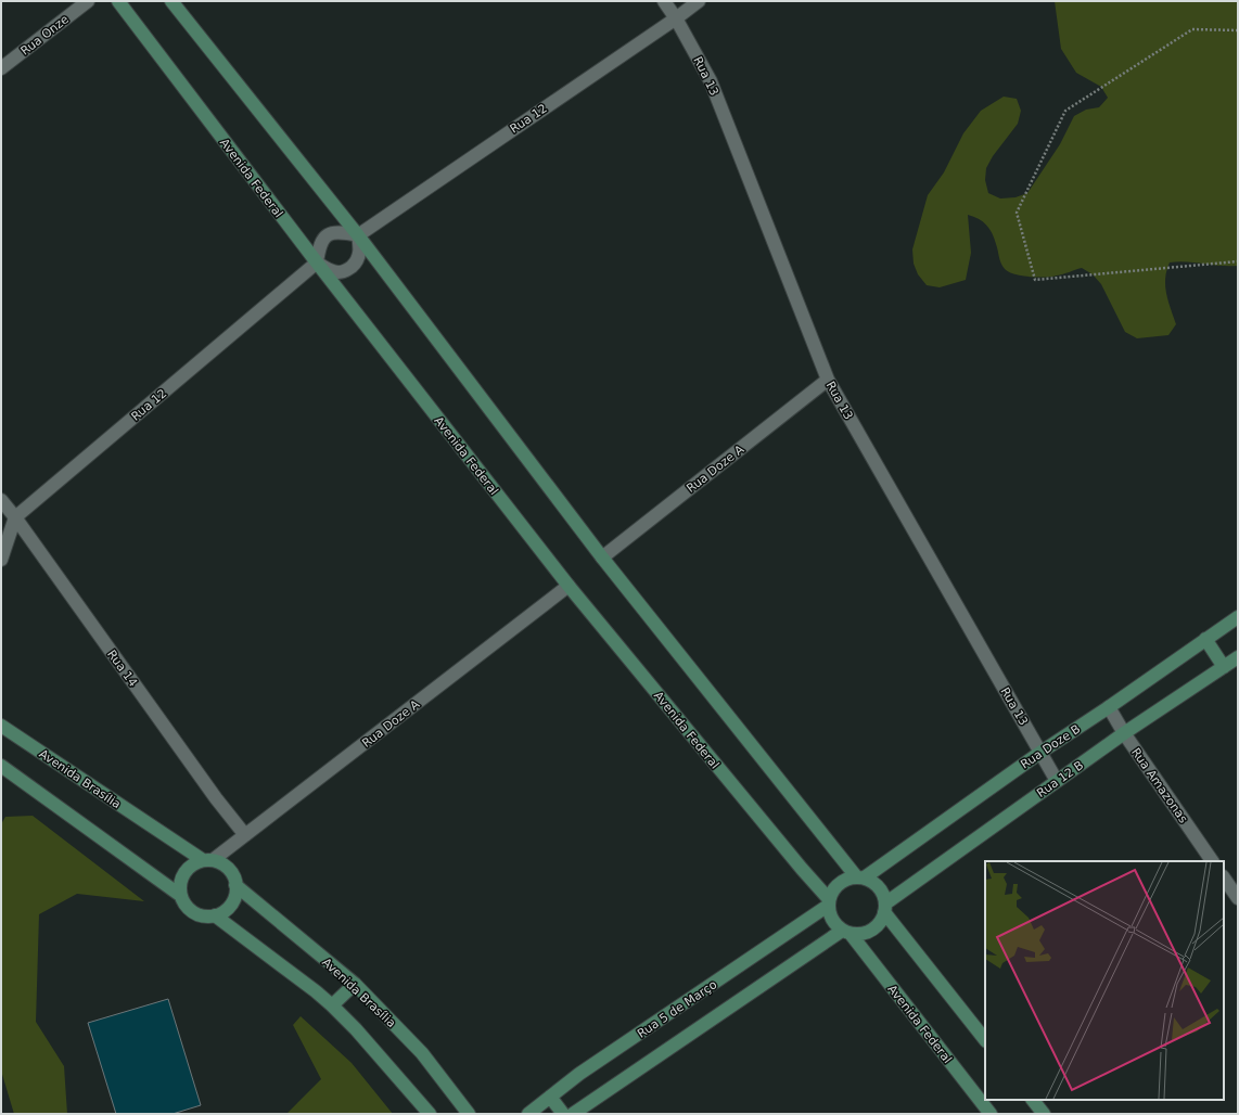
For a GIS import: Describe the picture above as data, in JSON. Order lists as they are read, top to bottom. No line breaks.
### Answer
{"streets":{"main road":["Avenida Federal","Rua Doze B","Avenida Brasília","Rua 12 B","Rua 5 de Março"],"street":["Rua Onze","Rua 13","Rua 12","Rua Doze A","Rua 14","Rua Amazonas"]},"crossings":[["Rua 13","Rua 12"],["Rua 13","Rua Doze A"],["Rua 13","Rua Doze B"],["Rua 13","Rua 12 B"],["Rua 12","Avenida Federal"],["Rua 12","Rua 14"],["Avenida Federal","Rua Doze A"],["Avenida Federal","Rua Doze B"],["Avenida Federal","Rua 12 B"],["Avenida Federal","Rua 5 de Março"],["Rua Doze A","Rua 14"],["Rua Doze A","Avenida Brasília"],["Rua Doze B","Rua 12 B"],["Rua Doze B","Rua Amazonas"],["Rua Doze B","Rua 5 de Março"],["Rua 12 B","Rua Amazonas"],["Rua 12 B","Rua 5 de Março"]]}
